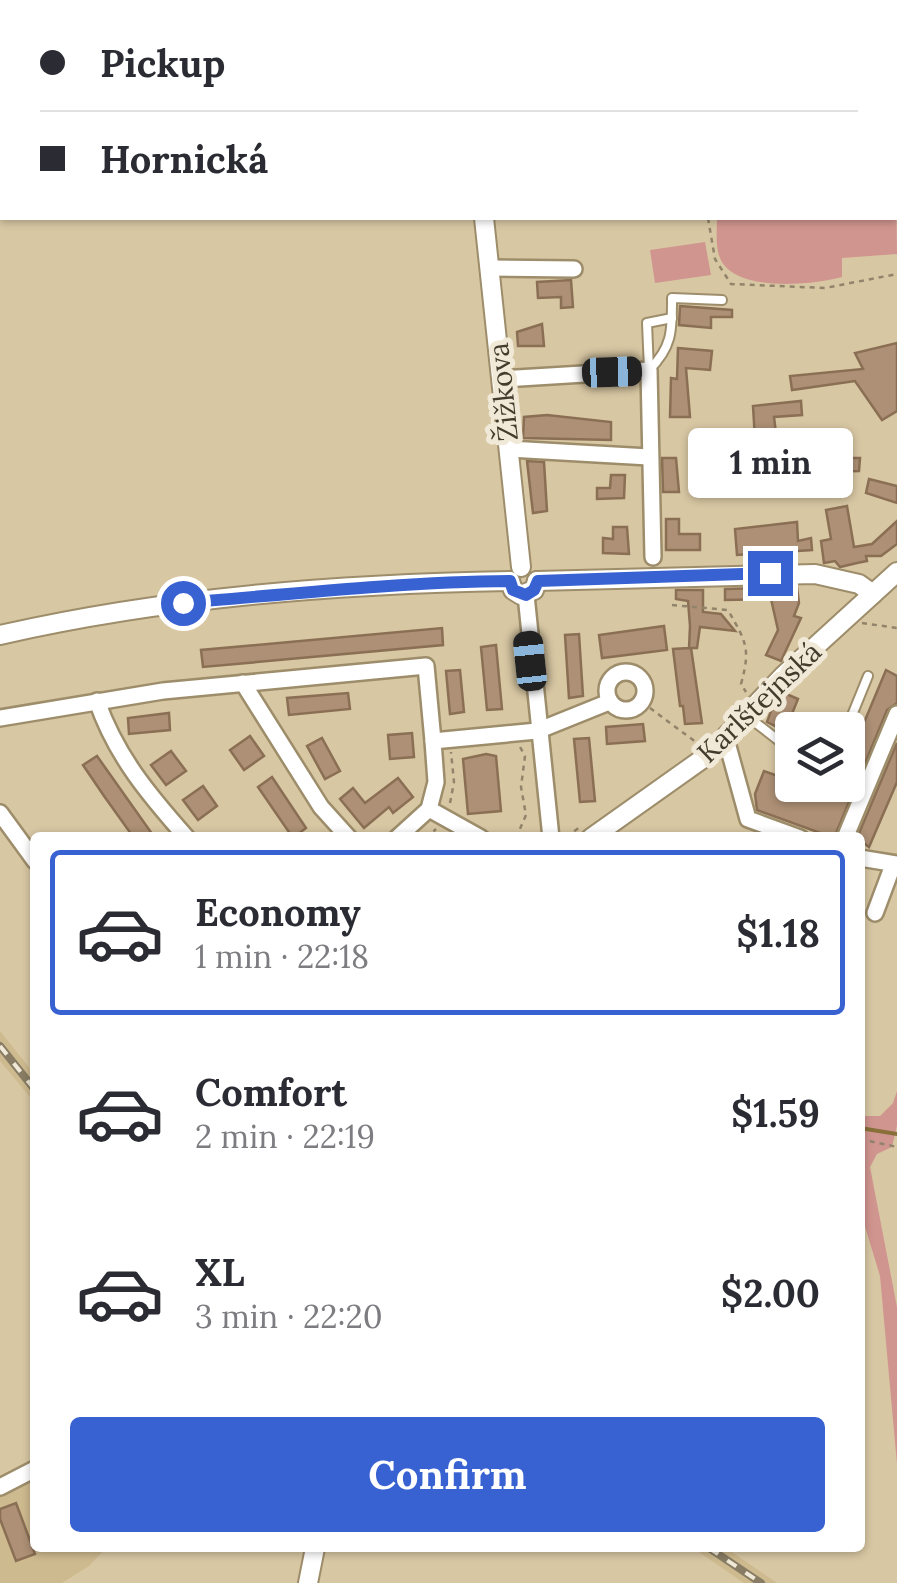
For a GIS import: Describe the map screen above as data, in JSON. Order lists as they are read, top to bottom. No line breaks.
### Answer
{"streets":{"street":["Žižkova","Karlštejnská"]},"page":{"banner":["Pickup","Hornická"],"bubble":"1 min","list":[{"name":"Economy","note":"1 min · 22:18","value":"$1.18"},{"name":"Comfort","note":"2 min · 22:19","value":"$1.59"},{"name":"XL","note":"3 min · 22:20","value":"$2.00"}],"buttons":"Confirm"}}
